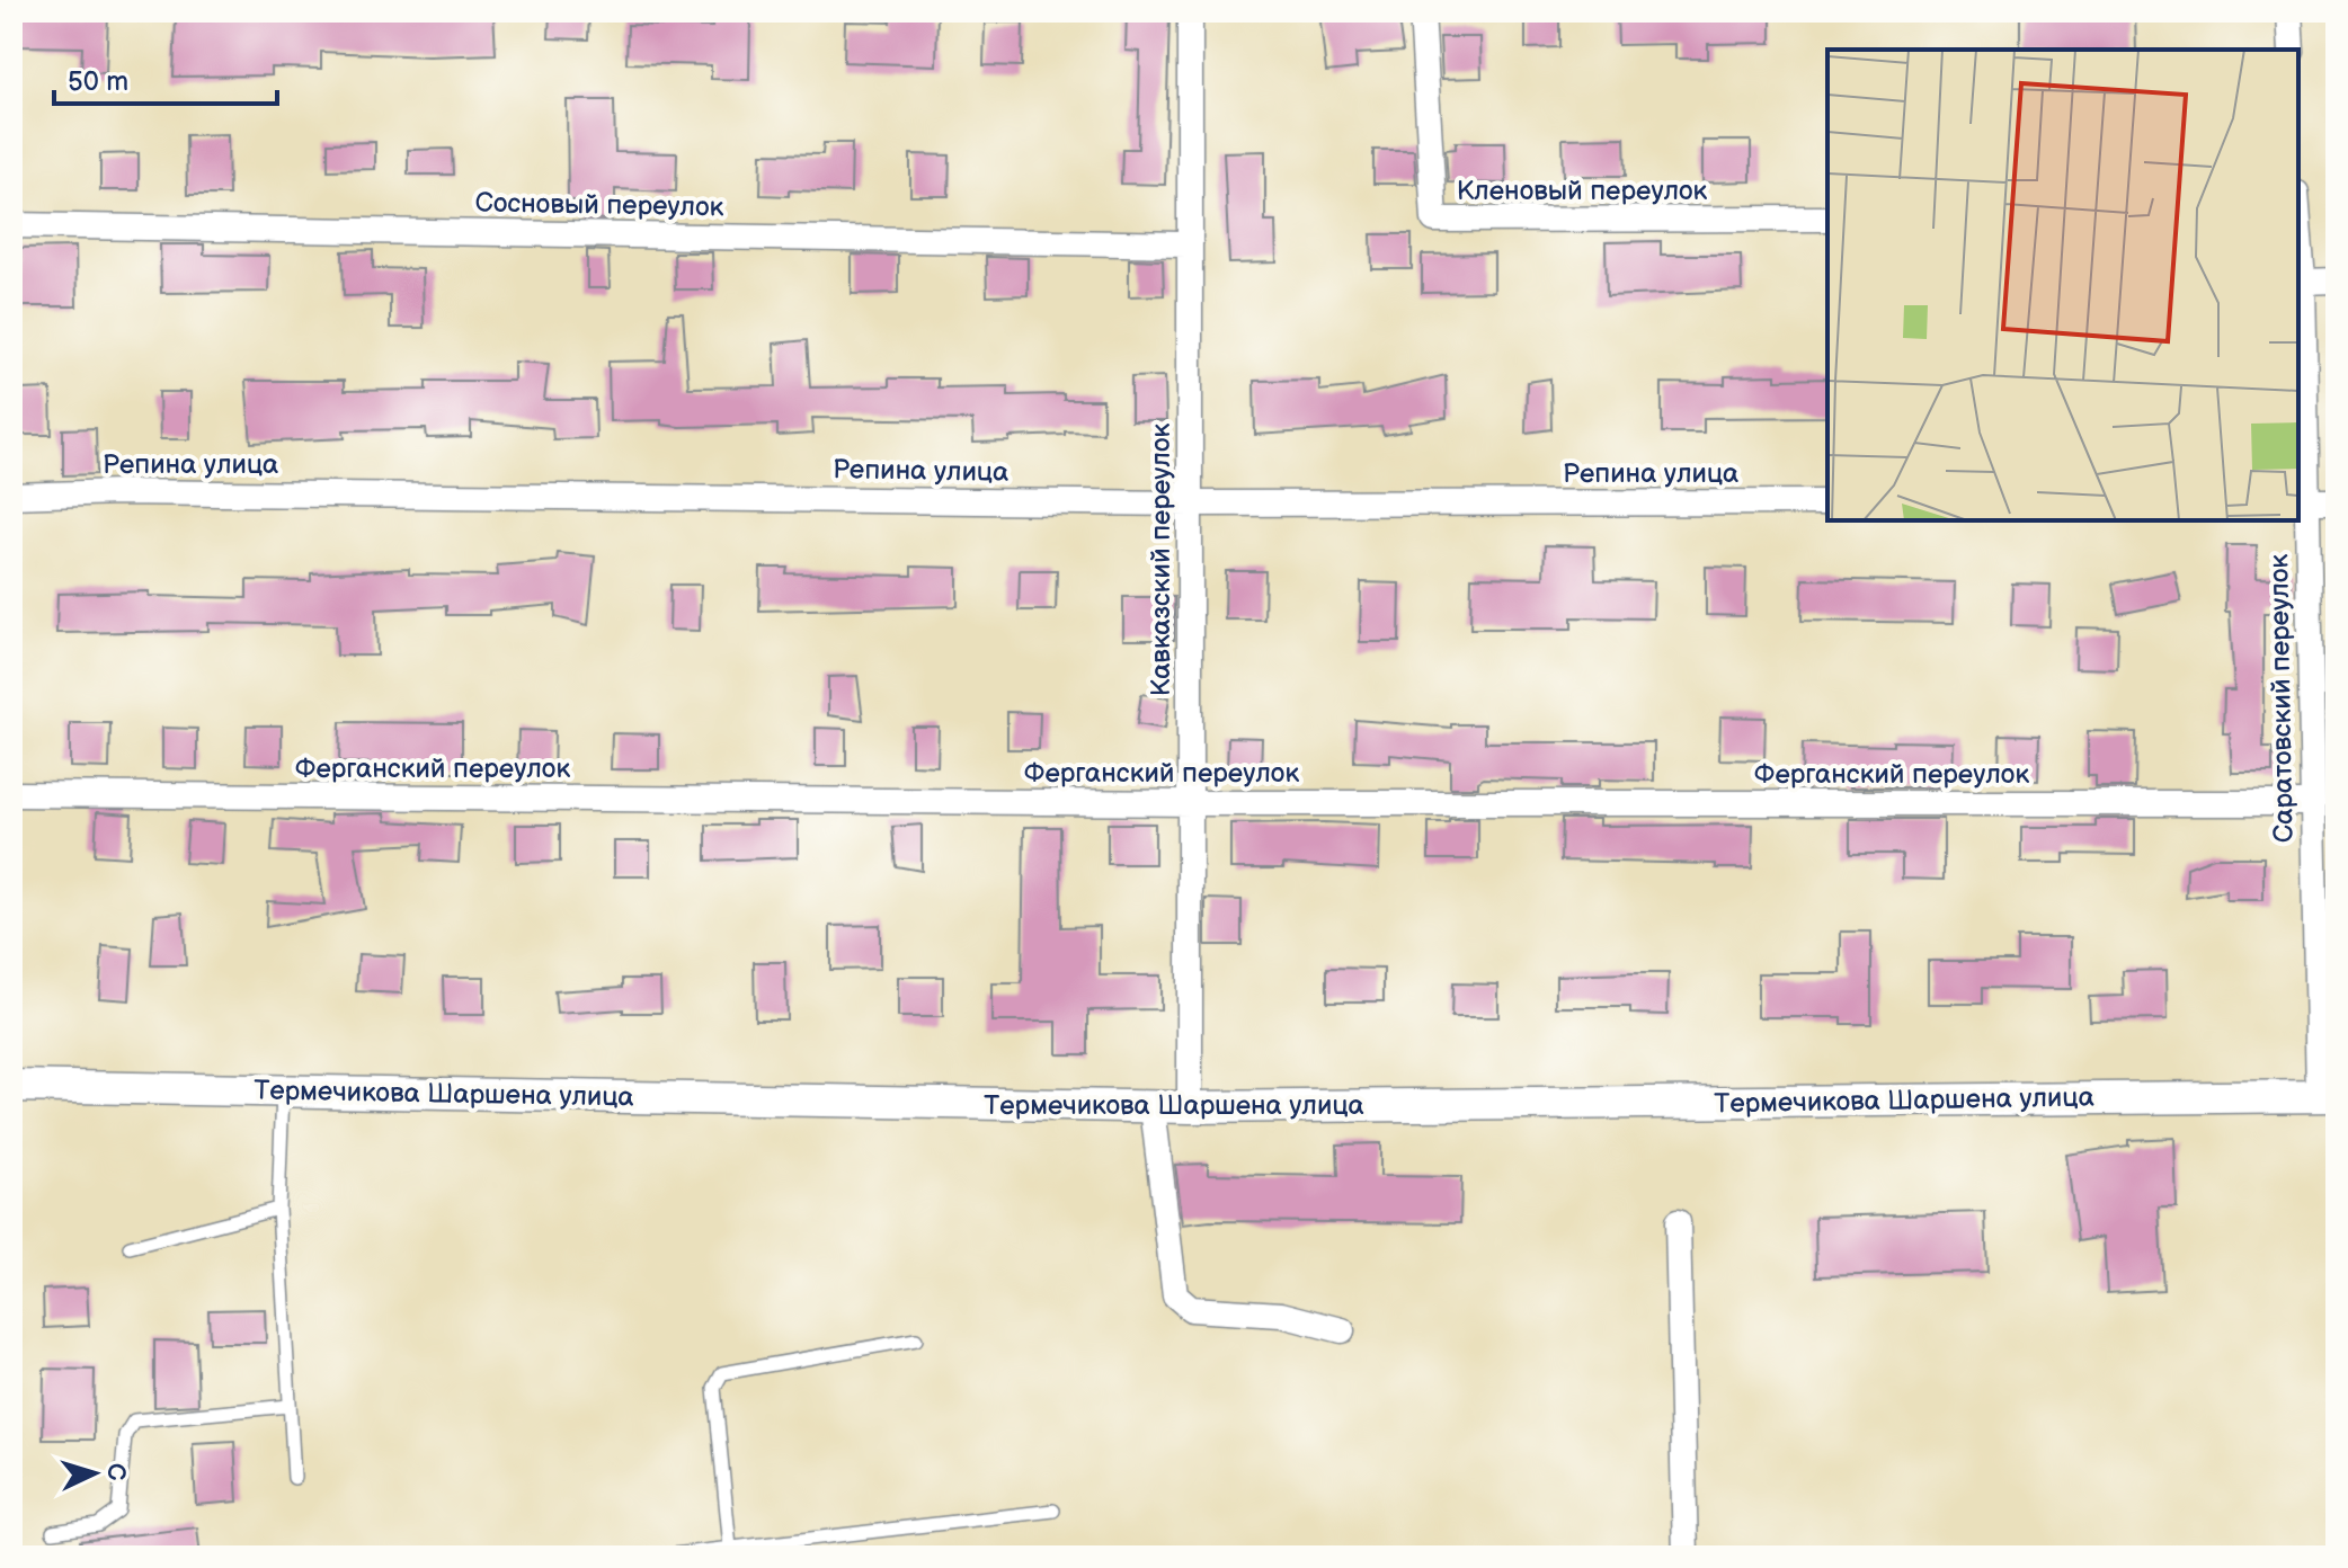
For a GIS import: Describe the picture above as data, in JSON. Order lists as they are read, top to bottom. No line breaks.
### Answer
{"streets":{"street":["Кленовый переулок","Сосновый переулок","Репина улица","Кавказский переулок","Саратовский переулок","Ферганский переулок","Термечикова Шаршена улица"]},"crossings":[["Сосновый переулок","Кавказский переулок"],["Репина улица","Кавказский переулок"],["Кавказский переулок","Ферганский переулок"],["Кавказский переулок","Термечикова Шаршена улица"],["Саратовский переулок","Ферганский переулок"],["Саратовский переулок","Термечикова Шаршена улица"]],"scale_bar":"50 m","north":"right"}
